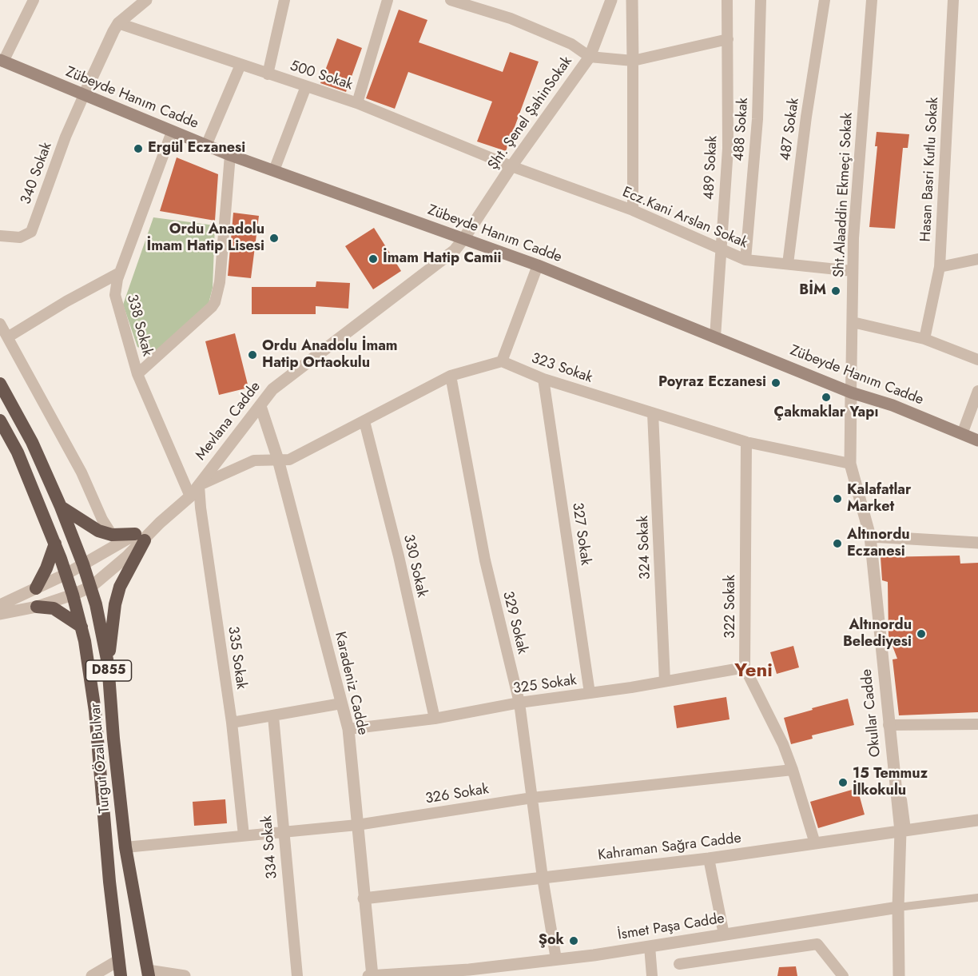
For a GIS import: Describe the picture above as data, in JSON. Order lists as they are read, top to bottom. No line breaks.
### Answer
{"streets":{"highway":["D855","Turgut Özal Bulvar"],"main road":["Zübeyde Hanım Cadde"],"street":["500 Sokak","Şht. Şenel ŞahinSokak","488 Sokak","487 Sokak","489 Sokak","Hasan Basri Kutlu Sokak","340 Sokak","Sht.Alaaddin Ekmeçi Sokak","Ecz.Kani Arslan Sokak","338 Sokak","323 Sokak","Mevlana Cadde","327 Sokak","324 Sokak","330 Sokak","322 Sokak","329 Sokak","335 Sokak","Karadeniz Cadde","325 Sokak","Okullar Cadde","326 Sokak","334 Sokak","Kahraman Sağra Cadde","İsmet Paşa Cadde"]},"crossings":[["500 Sokak","Şht. Şenel ŞahinSokak"],["500 Sokak","Ecz.Kani Arslan Sokak"],["Zübeyde Hanım Cadde","Şht. Şenel ŞahinSokak"],["Zübeyde Hanım Cadde","489 Sokak"],["Zübeyde Hanım Cadde","340 Sokak"],["Zübeyde Hanım Cadde","Sht.Alaaddin Ekmeçi Sokak"],["Zübeyde Hanım Cadde","338 Sokak"],["Zübeyde Hanım Cadde","Mevlana Cadde"],["Zübeyde Hanım Cadde","Okullar Cadde"],["Şht. Şenel ŞahinSokak","Ecz.Kani Arslan Sokak"],["Şht. Şenel ŞahinSokak","Mevlana Cadde"],["488 Sokak","Ecz.Kani Arslan Sokak"],["487 Sokak","Ecz.Kani Arslan Sokak"],["489 Sokak","Ecz.Kani Arslan Sokak"],["Sht.Alaaddin Ekmeçi Sokak","Ecz.Kani Arslan Sokak"],["Sht.Alaaddin Ekmeçi Sokak","Okullar Cadde"],["338 Sokak","Mevlana Cadde"],["323 Sokak","327 Sokak"],["323 Sokak","324 Sokak"],["323 Sokak","322 Sokak"],["323 Sokak","Okullar Cadde"],["Mevlana Cadde","335 Sokak"],["Mevlana Cadde","Karadeniz Cadde"],["Mevlana Cadde","Turgut Özal Bulvar"],["327 Sokak","325 Sokak"],["324 Sokak","325 Sokak"],["330 Sokak","325 Sokak"],["322 Sokak","325 Sokak"],["322 Sokak","326 Sokak"],["322 Sokak","Kahraman Sağra Cadde"],["329 Sokak","325 Sokak"],["329 Sokak","326 Sokak"],["329 Sokak","Kahraman Sağra Cadde"],["329 Sokak","İsmet Paşa Cadde"],["335 Sokak","326 Sokak"],["Karadeniz Cadde","325 Sokak"],["Karadeniz Cadde","326 Sokak"],["Karadeniz Cadde","Kahraman Sağra Cadde"],["Karadeniz Cadde","İsmet Paşa Cadde"],["Okullar Cadde","Kahraman Sağra Cadde"],["Okullar Cadde","İsmet Paşa Cadde"],["Turgut Özal Bulvar","326 Sokak"],["326 Sokak","334 Sokak"]],"districts":["Yeni"],"places":["Ergül Eczanesi","Ordu Anadolu İmam Hatip Lisesi","İmam Hatip Camii","BİM","Ordu Anadolu İmam Hatip Ortaokulu","Poyraz Eczanesi","Çakmaklar Yapı","Kalafatlar Market","Altınordu Eczanesi","Altınordu Belediyesi","15 Temmuz İlkokulu","Şok"]}
